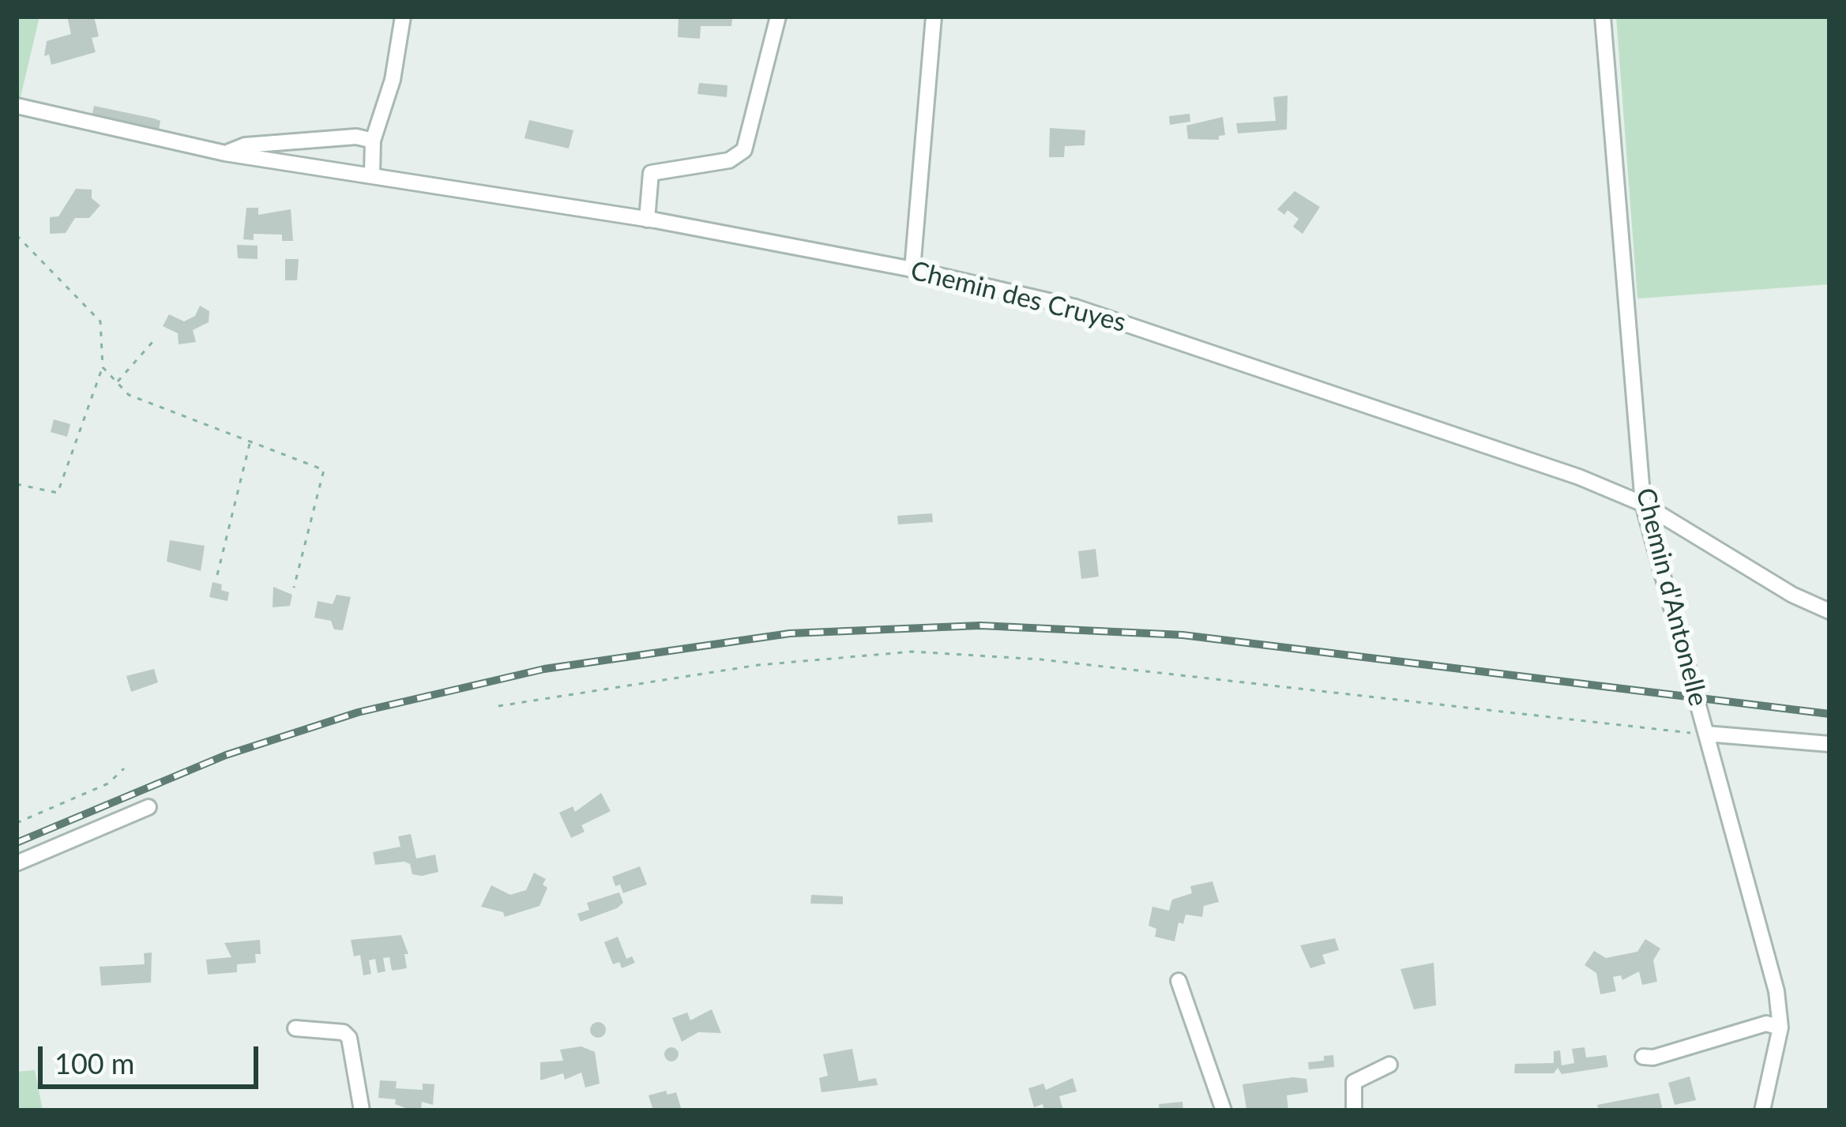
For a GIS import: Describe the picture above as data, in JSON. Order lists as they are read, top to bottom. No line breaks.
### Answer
{"streets":{"street":["Chemin des Cruyes","Chemin d'Antonelle"]},"crossings":[["Chemin des Cruyes","Chemin d'Antonelle"]],"scale_bar":"100 m"}
